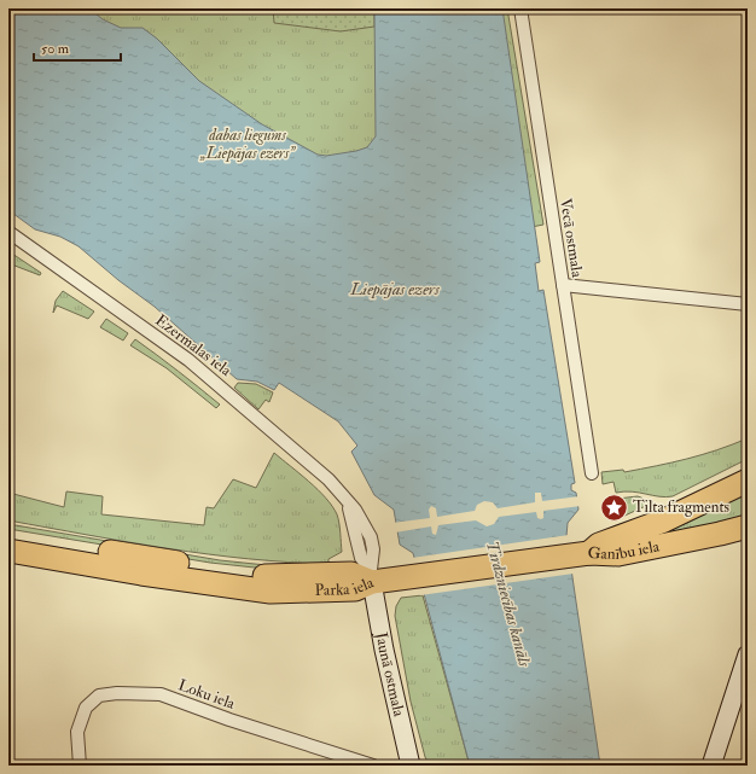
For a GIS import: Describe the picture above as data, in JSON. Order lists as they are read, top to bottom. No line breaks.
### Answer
{"streets":{"highway":["Ganību iela","Parka iela"],"main road":["Jaunā ostmala"],"street":["Vecā ostmala","Ezermalas iela","Loku iela"]},"crossings":[["Ezermalas iela","Parka iela"],["Ezermalas iela","Jaunā ostmala"],["Parka iela","Jaunā ostmala"]],"water":["Liepājas ezers","Tirdzniecības kanāls"],"parks":["dabas liegums „Liepājas ezers”"],"places":{"place":["Tilta fragments"]},"scale_bar":"50 m"}
